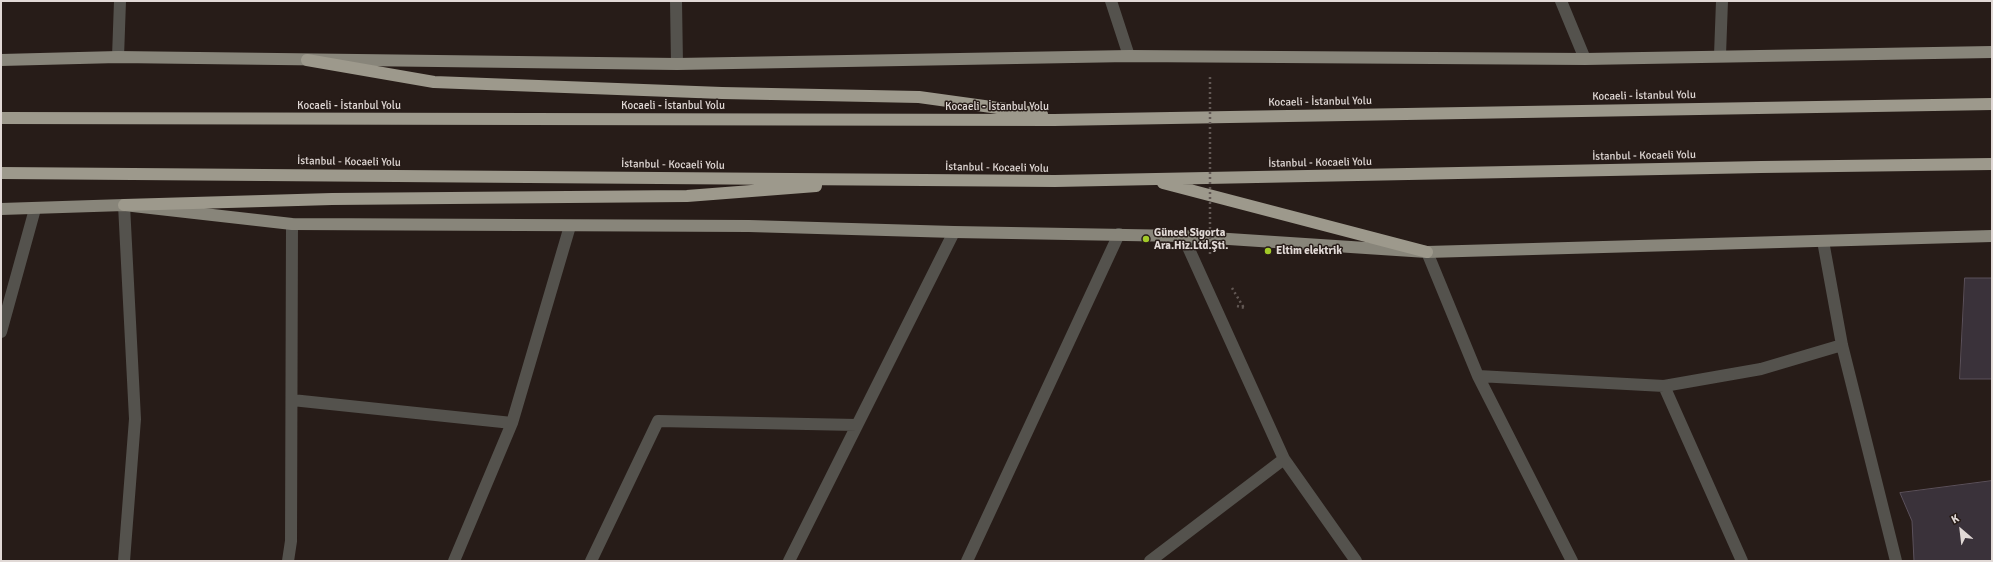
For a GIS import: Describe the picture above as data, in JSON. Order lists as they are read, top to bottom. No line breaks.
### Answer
{"streets":{"highway":["Kocaeli - İstanbul Yolu","İstanbul - Kocaeli Yolu"]},"places":["Güncel Sigorta Ara.Hiz.Ltd.Şti.","Eltim elektrik"],"north":"top left"}
